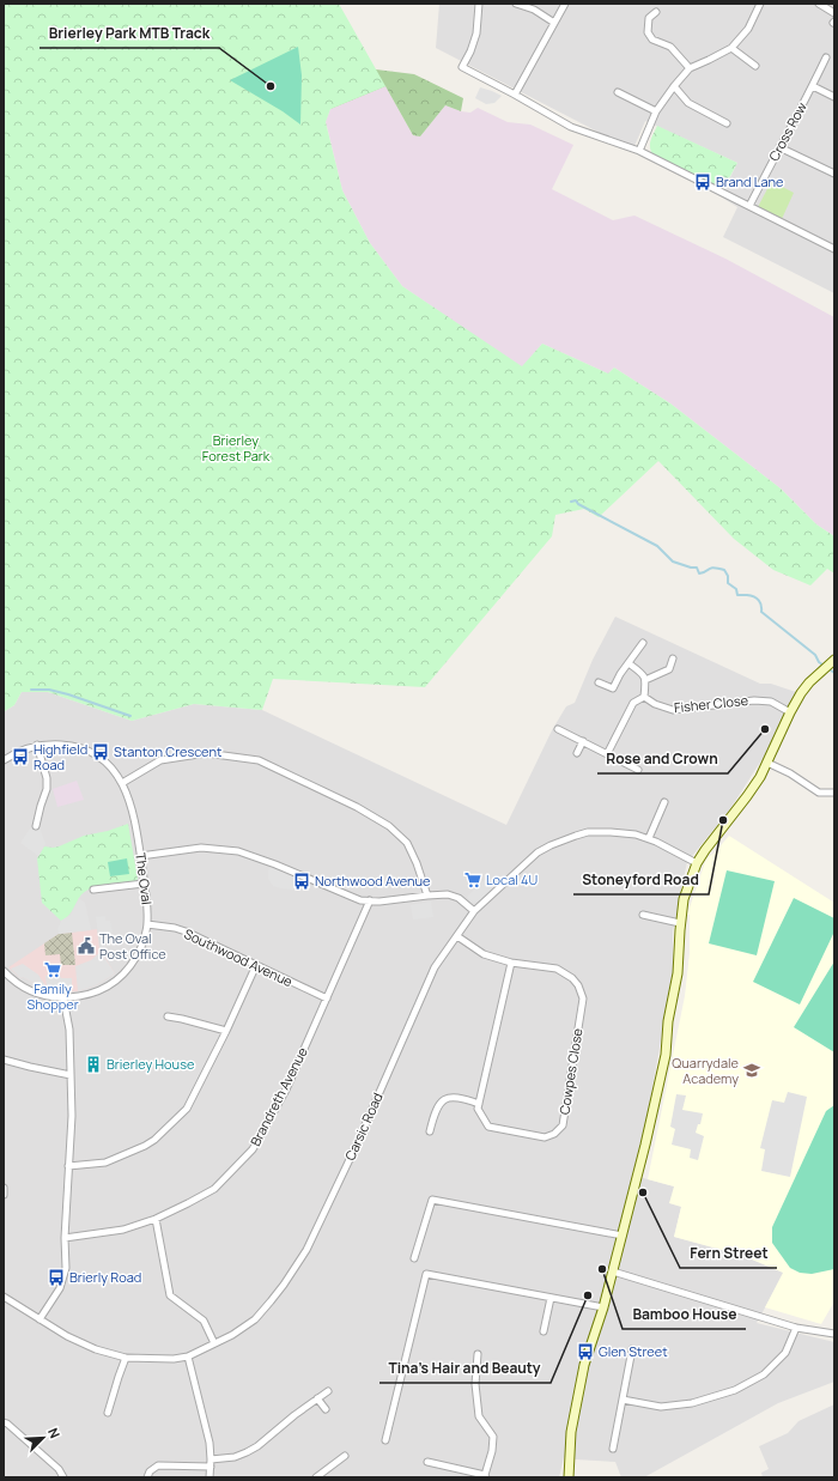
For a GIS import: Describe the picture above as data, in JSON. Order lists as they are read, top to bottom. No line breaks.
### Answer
{"streets":{"street":["Cross Row","Fisher Close","The Oval","Southwood Avenue","Cowpes Close","Brandreth Avenue","Carsic Road"]},"crossings":[["The Oval","Southwood Avenue"],["Southwood Avenue","Brandreth Avenue"],["Cowpes Close","Carsic Road"]],"parks":["Brierley Forest Park"],"places":{"other":["Brierley Park MTB Track","Rose and Crown","Stoneyford Road","Fern Street","Bamboo House","Tina's Hair and Beauty"],"bus stop":["Brand Lane","Stanton Crescent","Highfield Road","Northwood Avenue","Brierly Road","Glen Street"],"supermarket":["Local 4U","Family Shopper"],"public building":["The Oval Post Office"],"building":["Brierley House"],"school or university":["Quarrydale Academy"]},"north":"top right"}
